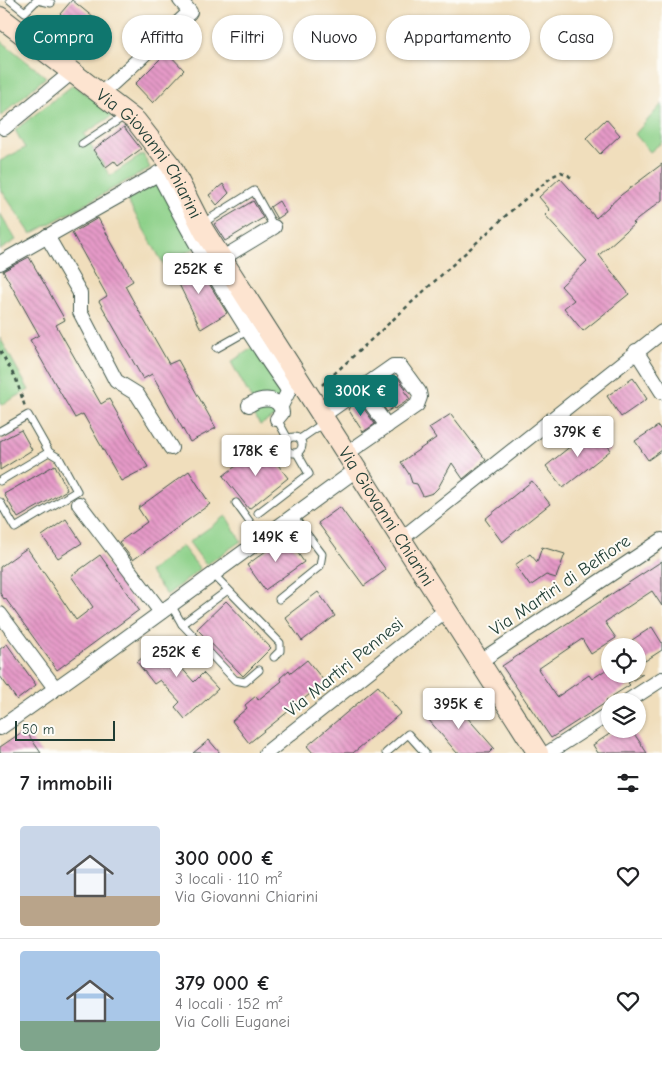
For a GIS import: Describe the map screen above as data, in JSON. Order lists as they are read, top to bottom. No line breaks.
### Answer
{"streets":{"main road":["Via Giovanni Chiarini"],"street":["Via Martiri di Belfiore","Via Martiri Pennesi"]},"crossings":[["Via Giovanni Chiarini","Via Martiri di Belfiore"],["Via Giovanni Chiarini","Via Martiri Pennesi"]],"scale_bar":"50 m","page":{"chip":["Compra","Affitta","Filtri","Nuovo","Appartamento","Casa"],"price":["252K €","300K €","379K €","178K €","149K €","252K €","395K €"],"scale":"50 m","heading":"7 immobili","list":[{"name":"300 000 €","note":"3 locali · 110 m² · Via Giovanni Chiarini"},{"name":"379 000 €","note":"4 locali · 152 m² · Via Colli Euganei"}]}}
